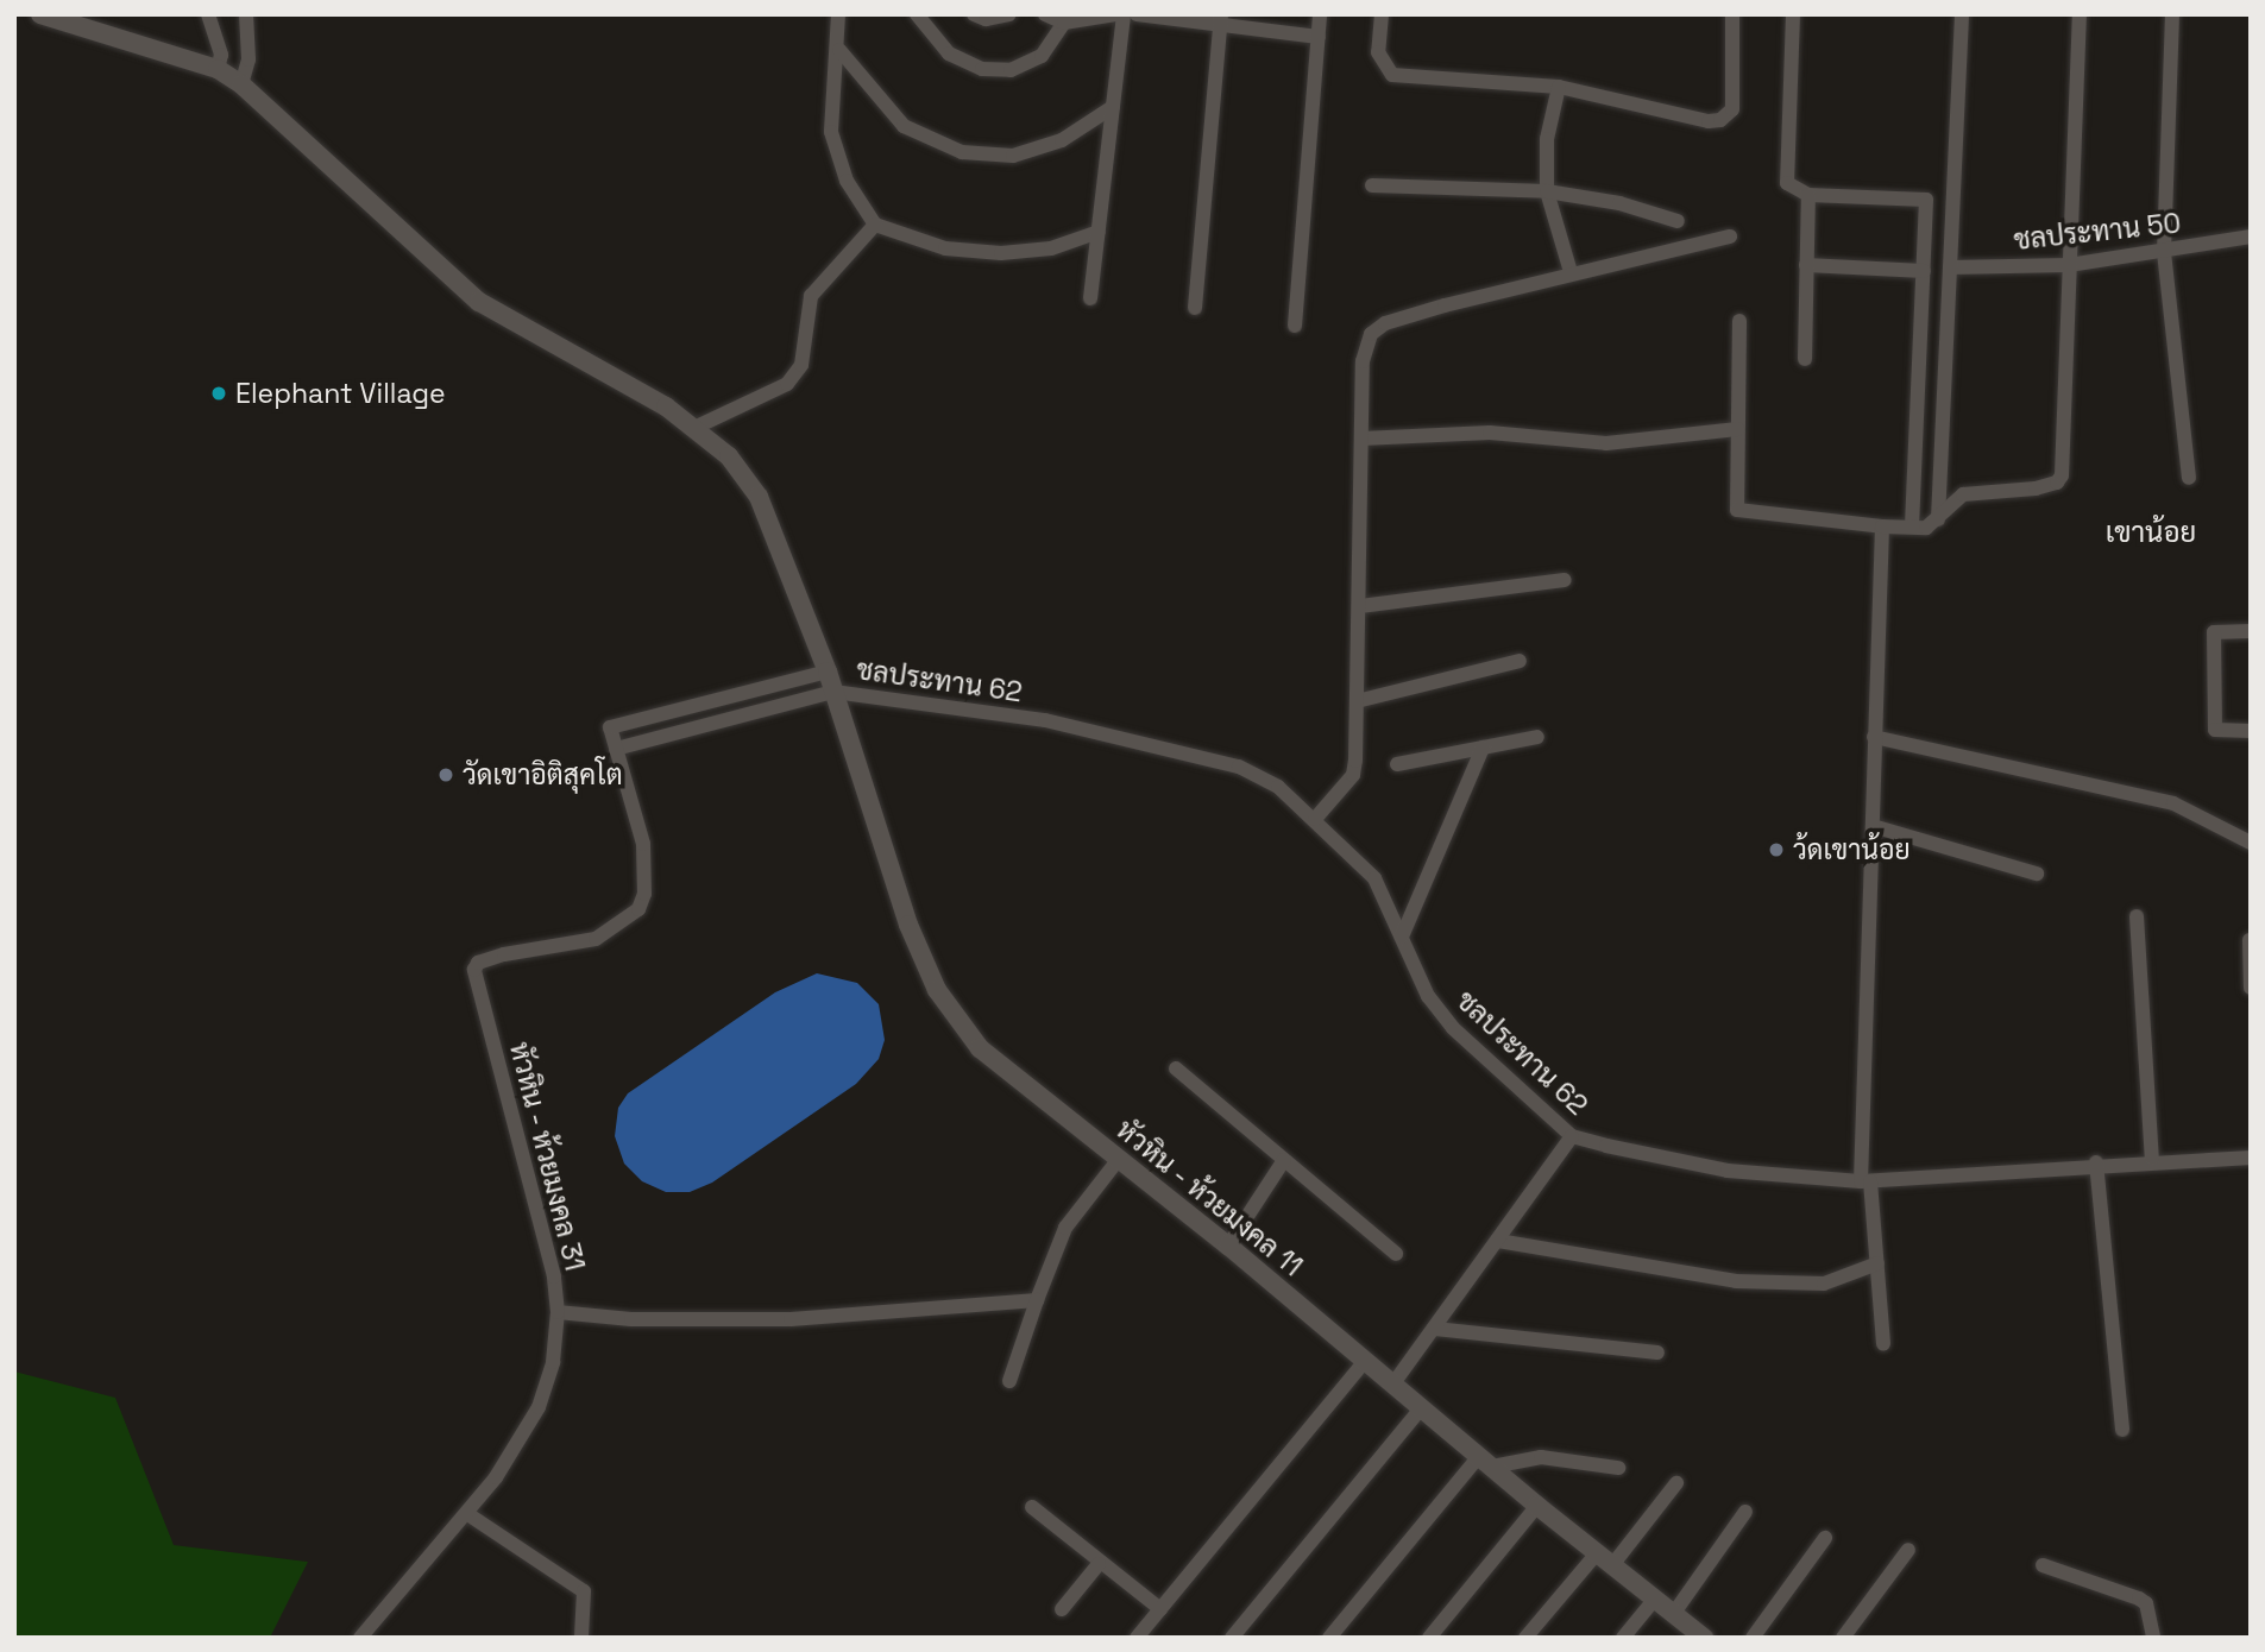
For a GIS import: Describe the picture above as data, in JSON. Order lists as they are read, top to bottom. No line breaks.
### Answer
{"streets":{"street":["ชลประทาน 50","ชลประทาน 62","หัวหิน - ห้วยมงคล 31","หัวหิน - ห้วยมงคล 11"]},"crossings":[["ชลประทาน 62","หัวหิน - ห้วยมงคล 11"]],"districts":["เขาน้อย"],"places":["Elephant Village","วัดเขาอิติสุคโต","ว้ดเขาน้อย"]}
